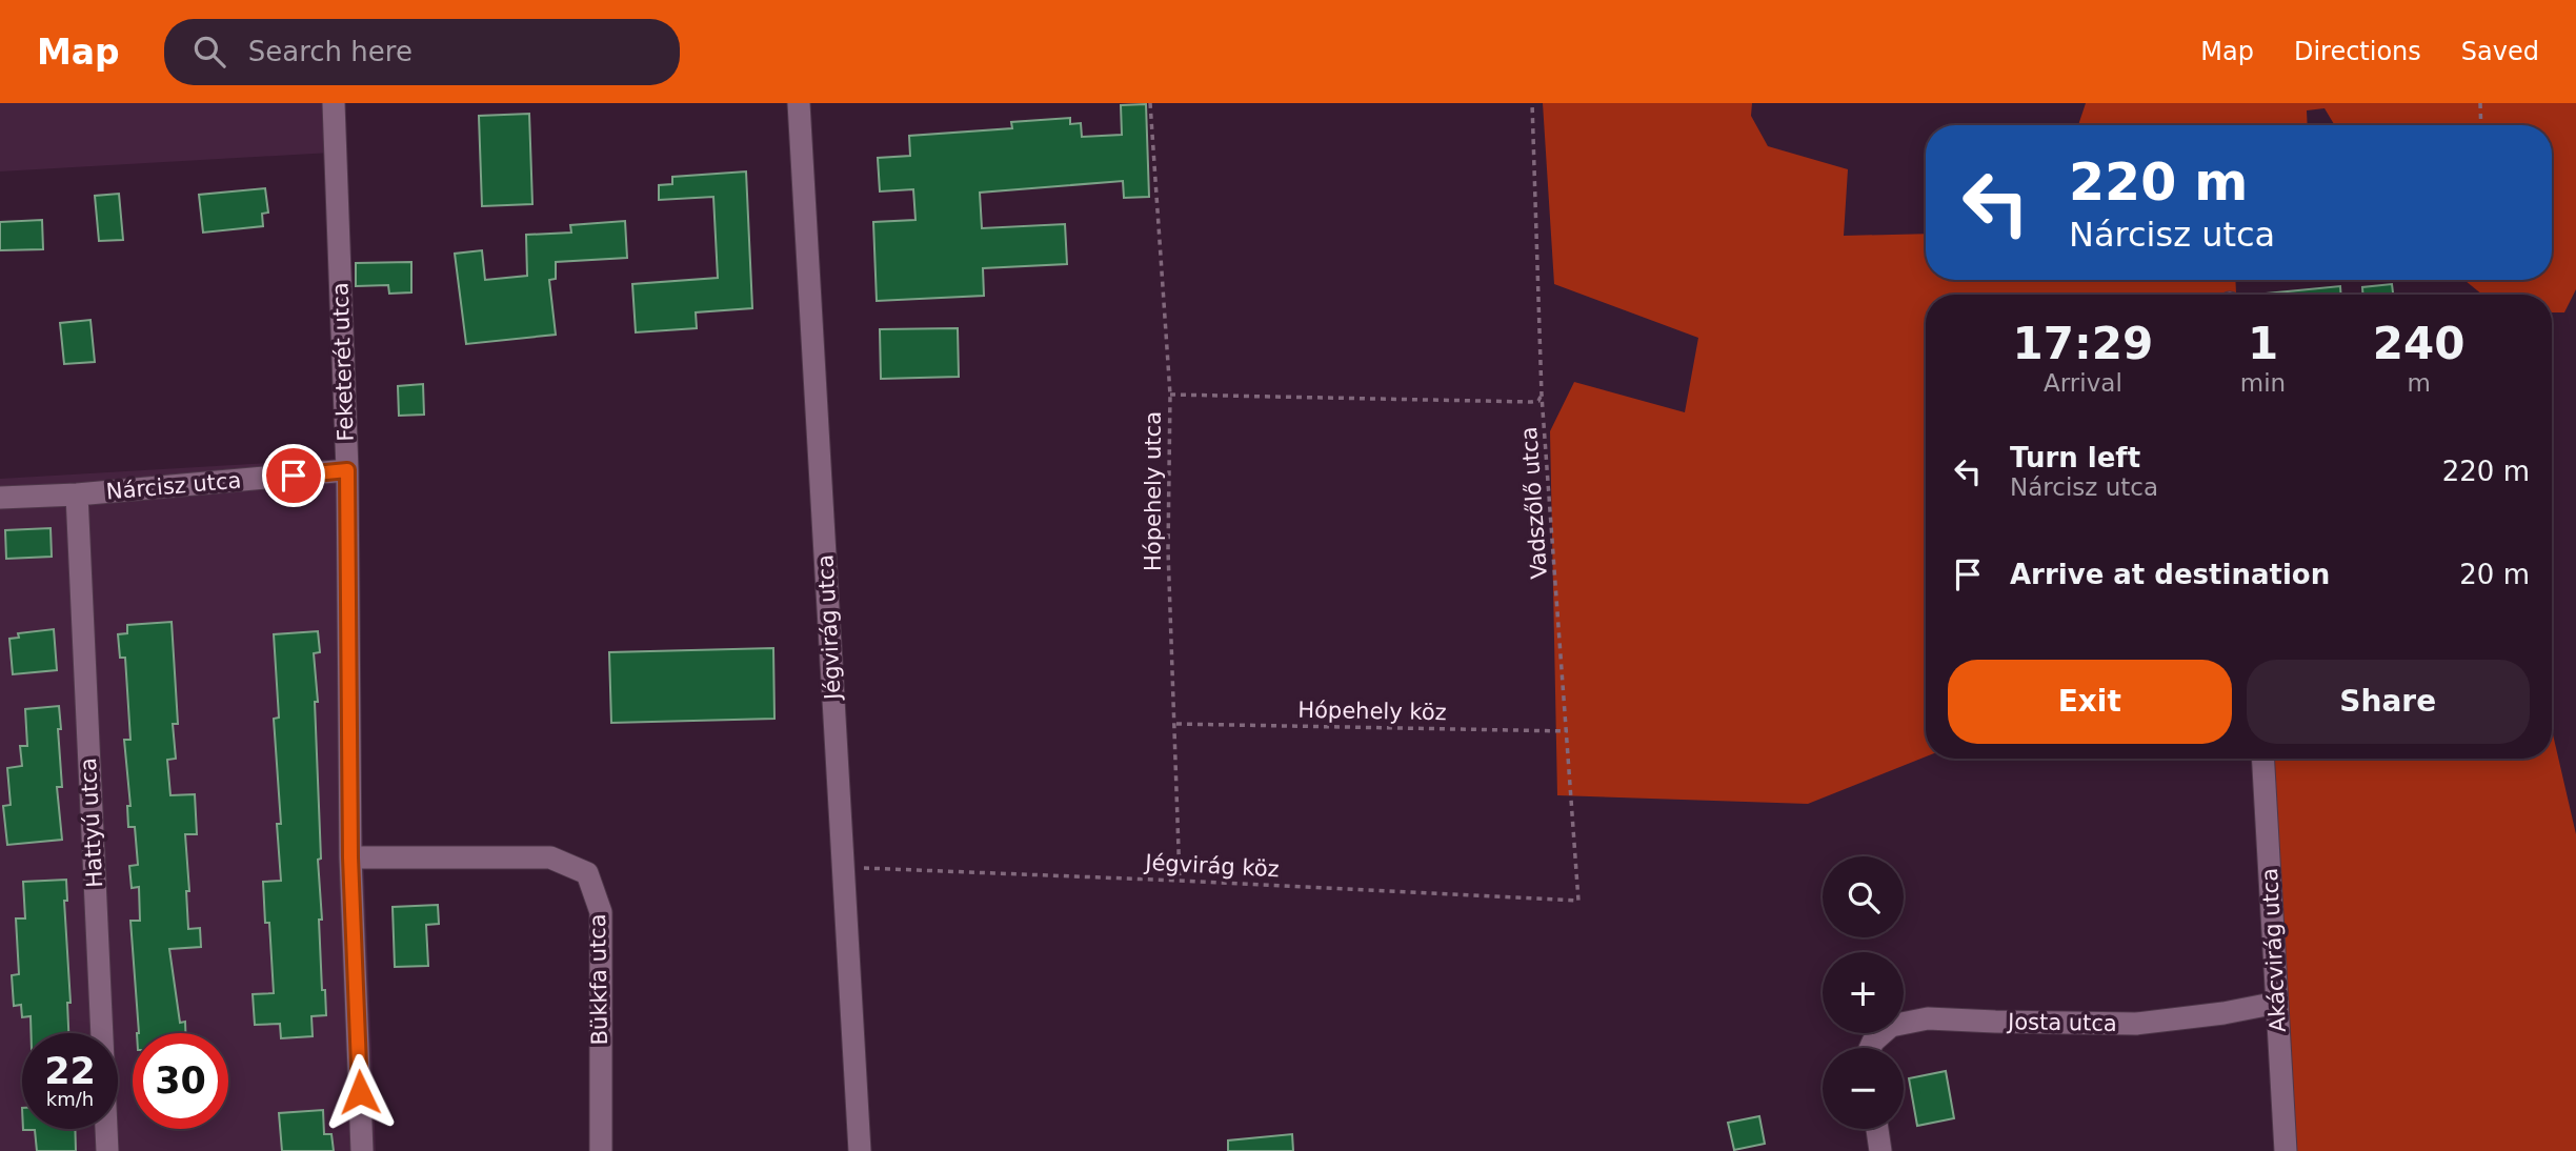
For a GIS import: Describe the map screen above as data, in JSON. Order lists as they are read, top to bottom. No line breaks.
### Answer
{"streets":{"street":["Feketerét utca","Nárcisz utca","Jégvirág utca","Hattyú utca","Akácvirág utca","Bükkfa utca","Josta utca"],"path":["Hópehely utca","Vadszőlő utca","Hópehely köz","Jégvirág köz"]},"crossings":[["Feketerét utca","Nárcisz utca"],["Feketerét utca","Bükkfa utca"],["Nárcisz utca","Hattyú utca"],["Hópehely utca","Hópehely köz"],["Hópehely utca","Jégvirág köz"],["Vadszőlő utca","Hópehely köz"],["Vadszőlő utca","Jégvirág köz"],["Jégvirág utca","Jégvirág köz"],["Akácvirág utca","Josta utca"]],"page":{"header":"Map","search":"Search here","nav":["Map","Directions","Saved"],"turn":["220 m","Nárcisz utca"],"eta":["17:29","Arrival","1","min","240","m"],"list":[{"name":"Turn left","note":"Nárcisz utca","value":"220 m"},{"name":"Arrive at destination","value":"20 m"}],"buttons":["Exit","Share"],"map_buttons":["+","−"],"speed":"22 km/h","limit":"30"}}
